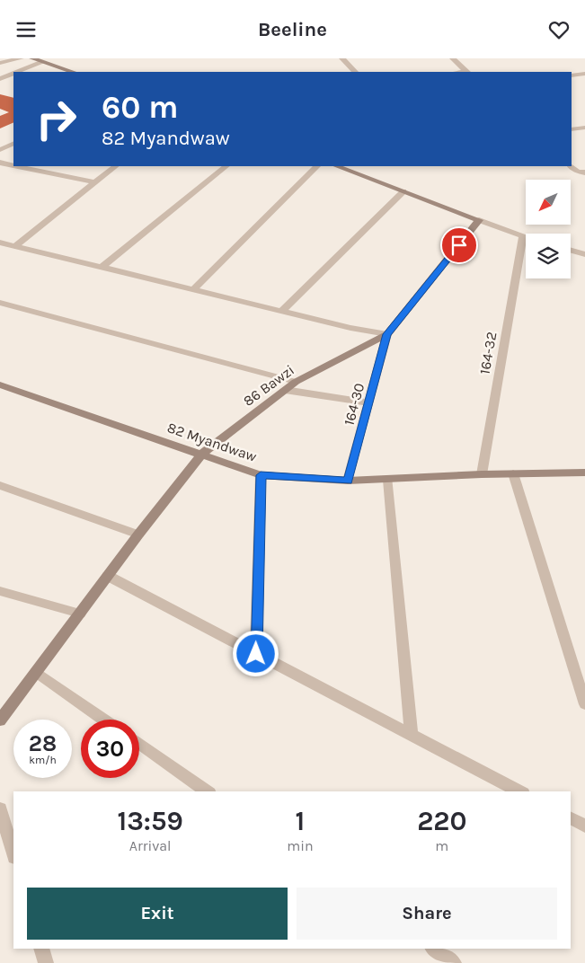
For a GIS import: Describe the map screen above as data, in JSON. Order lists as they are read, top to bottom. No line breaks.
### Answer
{"streets":{"street":["164-32","86 Bawzi","164-30","82 Myandwaw"]},"crossings":[["164-32","82 Myandwaw"],["86 Bawzi","164-30"],["86 Bawzi","82 Myandwaw"],["164-30","82 Myandwaw"]],"north":"bottom left","page":{"header":"Beeline","turn":["60 m","82 Myandwaw"],"speed":"28 km/h","limit":"30","eta":["13:59","Arrival","1","min","220","m"],"buttons":["Exit","Share"]}}
